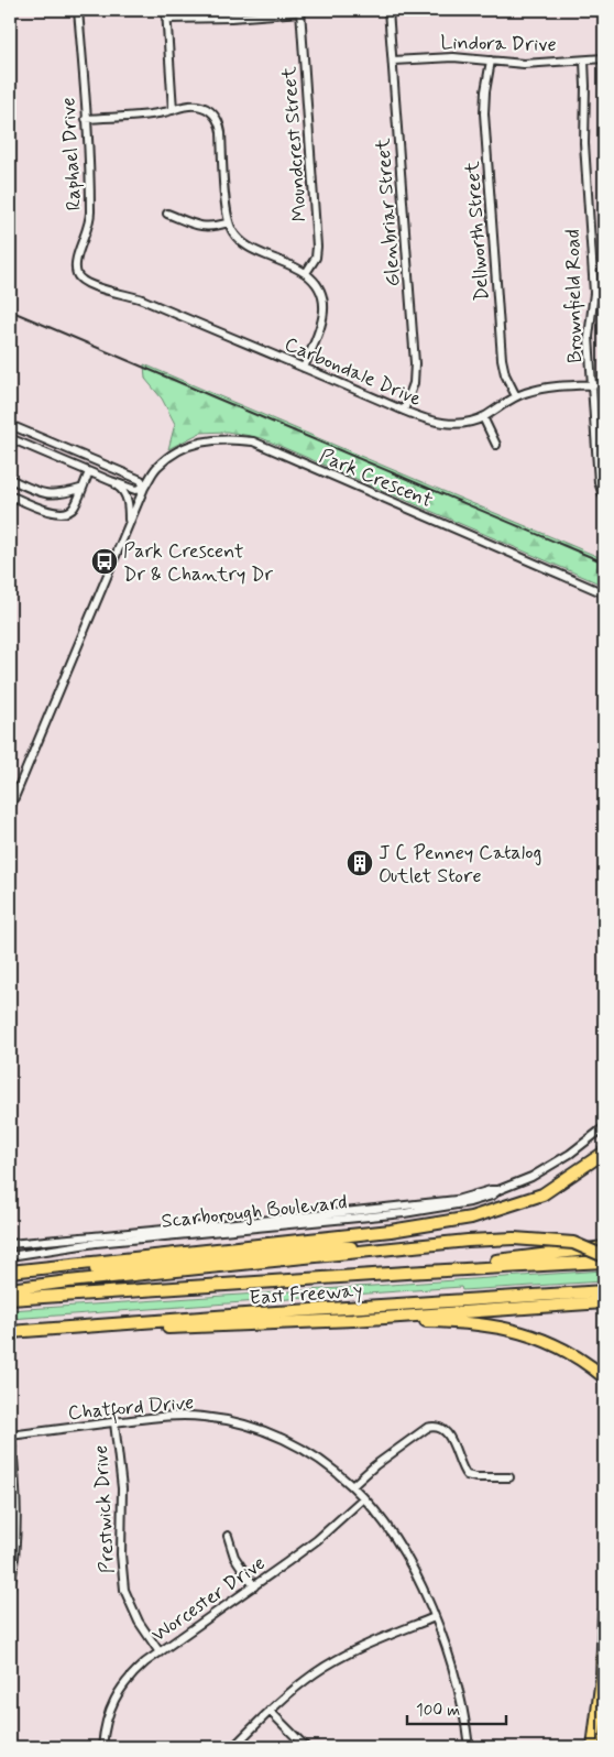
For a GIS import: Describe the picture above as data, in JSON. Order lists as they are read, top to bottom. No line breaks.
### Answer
{"streets":{"highway":["East Freeway"],"street":["Lindora Drive","Moundcrest Street","Raphael Drive","Glenbriar Street","Dellworth Street","Brownfield Road","Carbondale Drive","Park Crescent","Scarborough Boulevard","Chatford Drive","Prestwick Drive","Worcester Drive"]},"crossings":[["Lindora Drive","Glenbriar Street"],["Lindora Drive","Dellworth Street"],["Lindora Drive","Brownfield Road"],["Raphael Drive","Carbondale Drive"],["Glenbriar Street","Carbondale Drive"],["Dellworth Street","Carbondale Drive"],["Brownfield Road","Carbondale Drive"],["Chatford Drive","Prestwick Drive"],["Chatford Drive","Worcester Drive"],["Prestwick Drive","Worcester Drive"]],"places":{"bus stop":["Park Crescent Dr & Chantry Dr"],"building":["J C Penney Catalog Outlet Store"]},"scale_bar":"100 m"}
